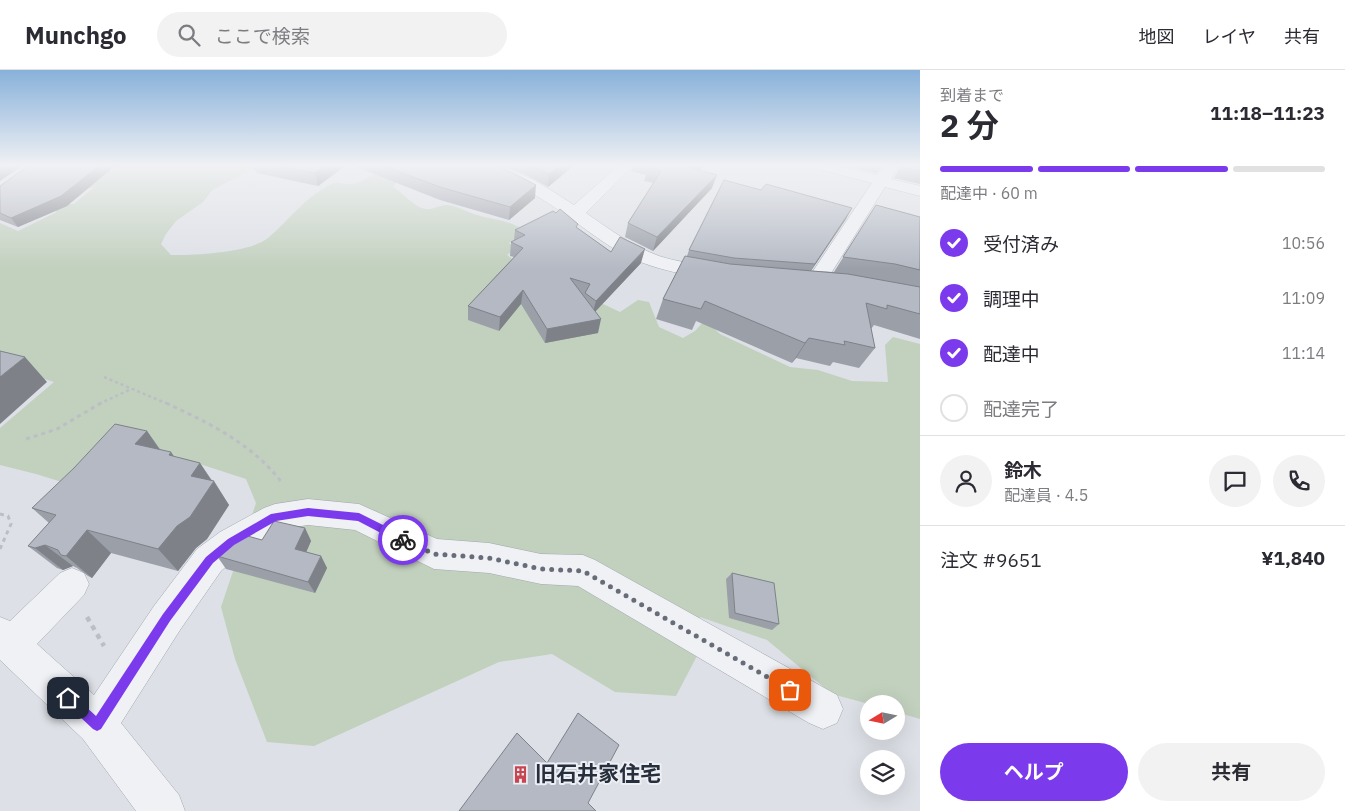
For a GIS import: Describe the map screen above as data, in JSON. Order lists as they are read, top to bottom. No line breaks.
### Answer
{"places":{"building":["旧石井家住宅"]},"north":"left","page":{"header":"Munchgo","search":"ここで検索","nav":["地図","レイヤ","共有"],"heading":["2 分","到着まで","11:18–11:23"],"panel":["鈴木","配達員 · 4.5","注文 #9651","¥1,840"],"bar":"配達中 · 60 m","list":[["受付済み","10:56"],["調理中","11:09"],["配達中","11:14"],"配達完了"],"buttons":["ヘルプ","共有"]}}
